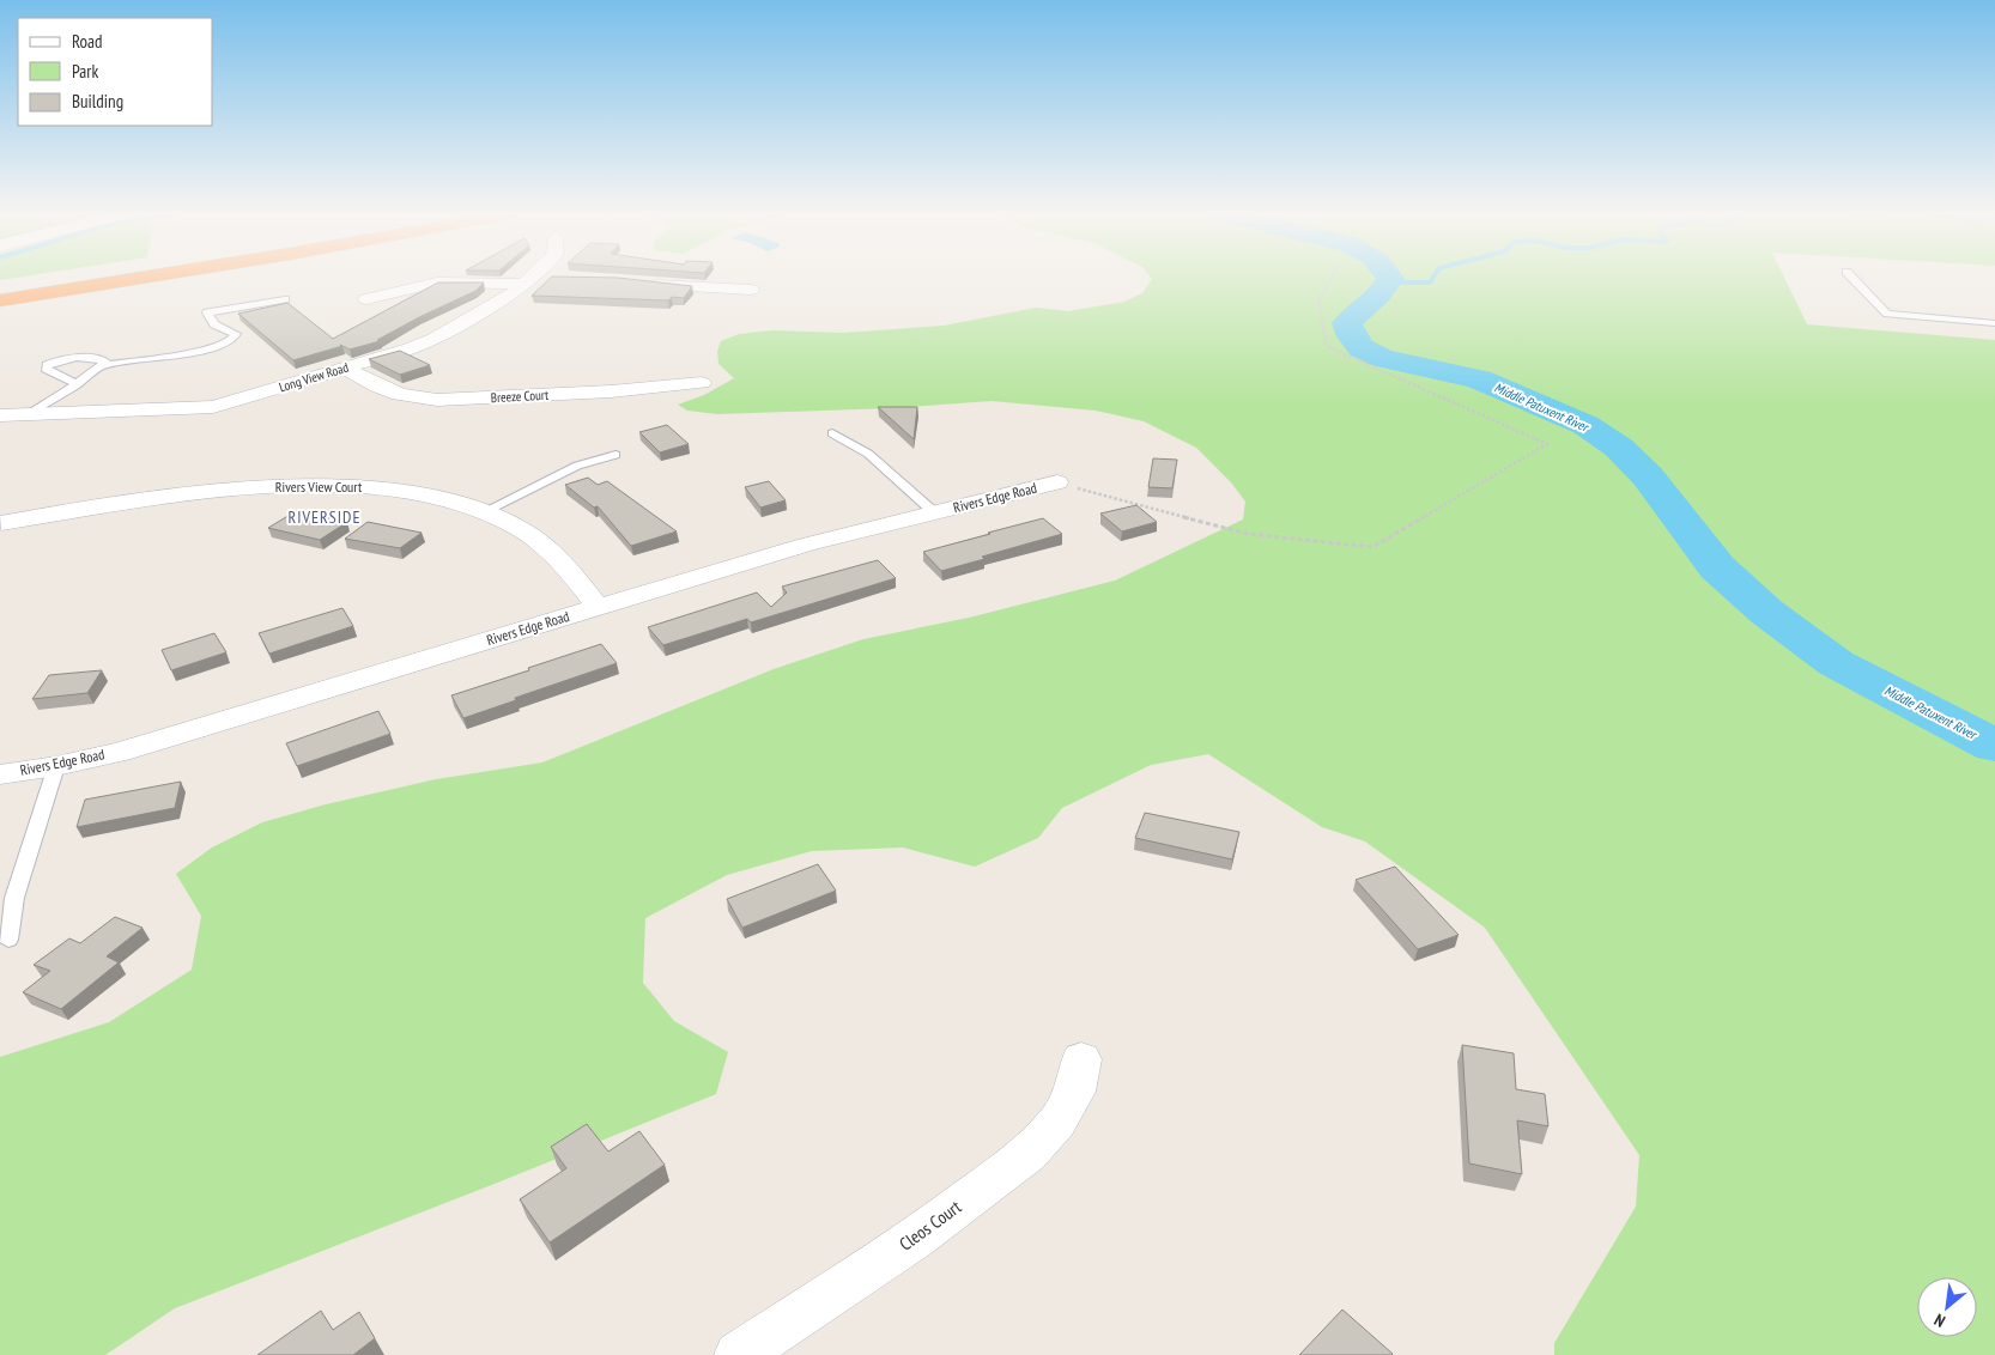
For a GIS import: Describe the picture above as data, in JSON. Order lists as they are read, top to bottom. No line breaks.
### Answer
{"streets":{"street":["Long View Road","Breeze Court","Rivers View Court","Rivers Edge Road","Cleos Court"]},"crossings":[["Long View Road","Breeze Court"],["Rivers View Court","Rivers Edge Road"]],"districts":["RIVERSIDE"],"water":["Middle Patuxent River"],"legend":["Road","Park","Building"],"north":"bottom left"}
